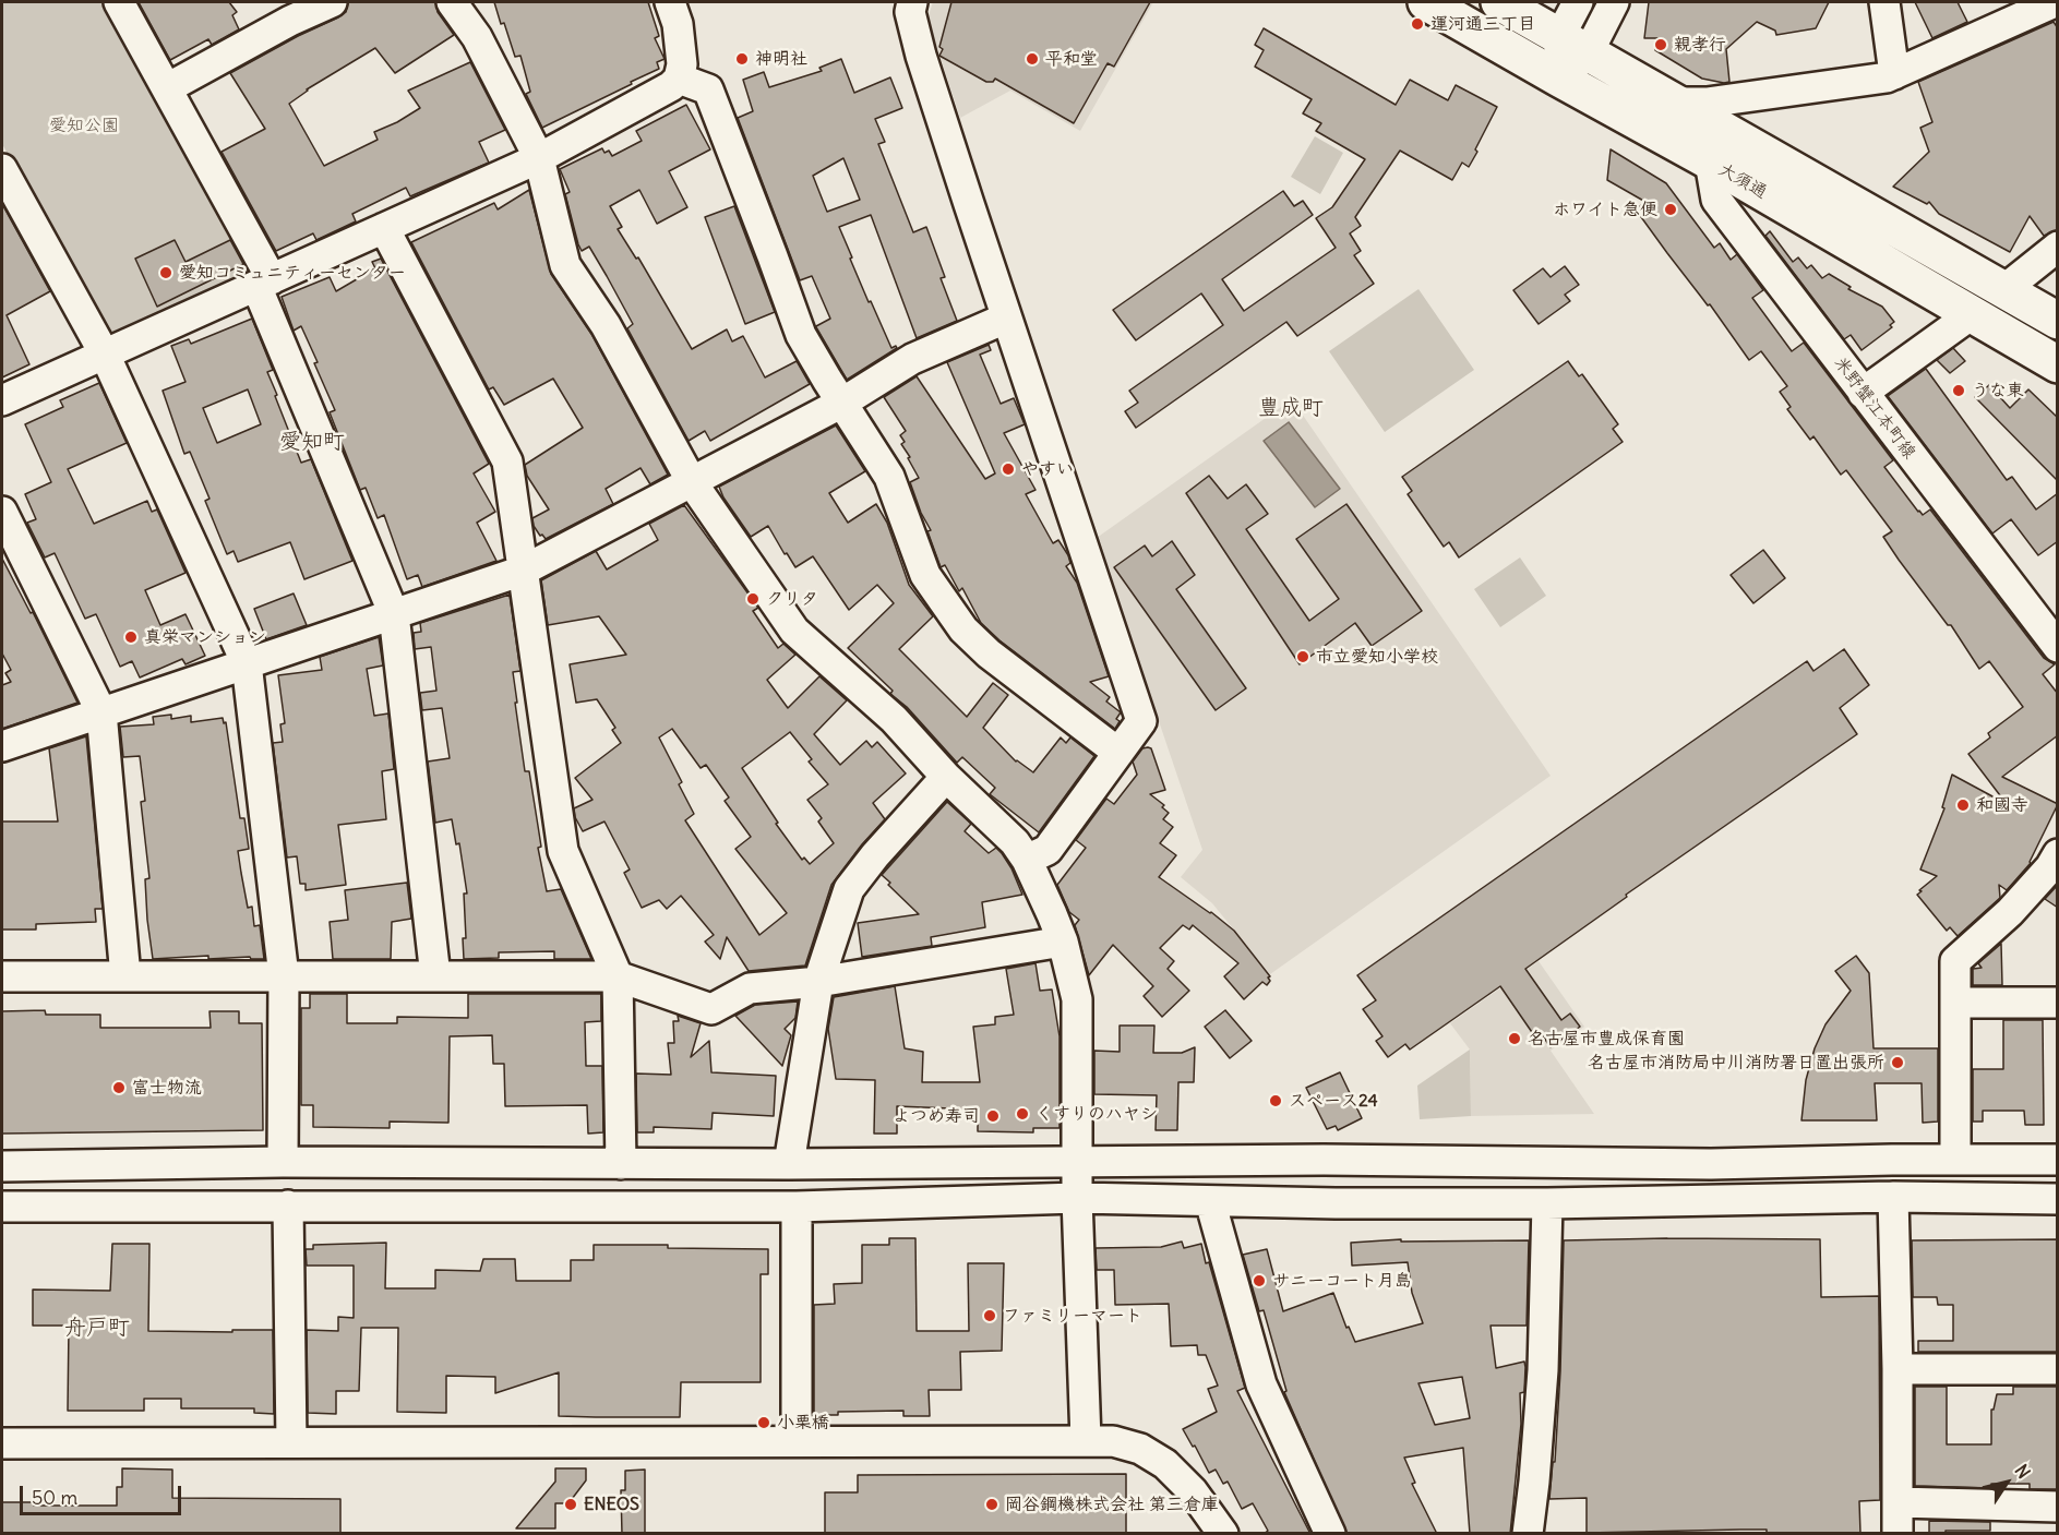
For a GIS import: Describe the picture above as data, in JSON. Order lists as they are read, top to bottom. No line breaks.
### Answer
{"streets":{"main road":["大須通"],"street":["米野蟹江本町線"]},"crossings":[["大須通","米野蟹江本町線"]],"districts":["豊成町","愛知町","舟戸町"],"parks":["愛知公園"],"places":["運河通三丁目","親孝行","神明社","平和堂","ホワイト急便","愛知コミュニティーセンター","うな東","やすい","クリタ","真栄マンション","市立愛知小学校","和國寺","名古屋市豊成保育園","名古屋市消防局中川消防署日置出張所","富士物流","スペース24","くすりのハヤシ","よつめ寿司","サニーコート月島","ファミリーマート","小栗橋","ENEOS","岡谷鋼機株式会社 第三倉庫"],"scale_bar":"50 m","north":"top right"}
